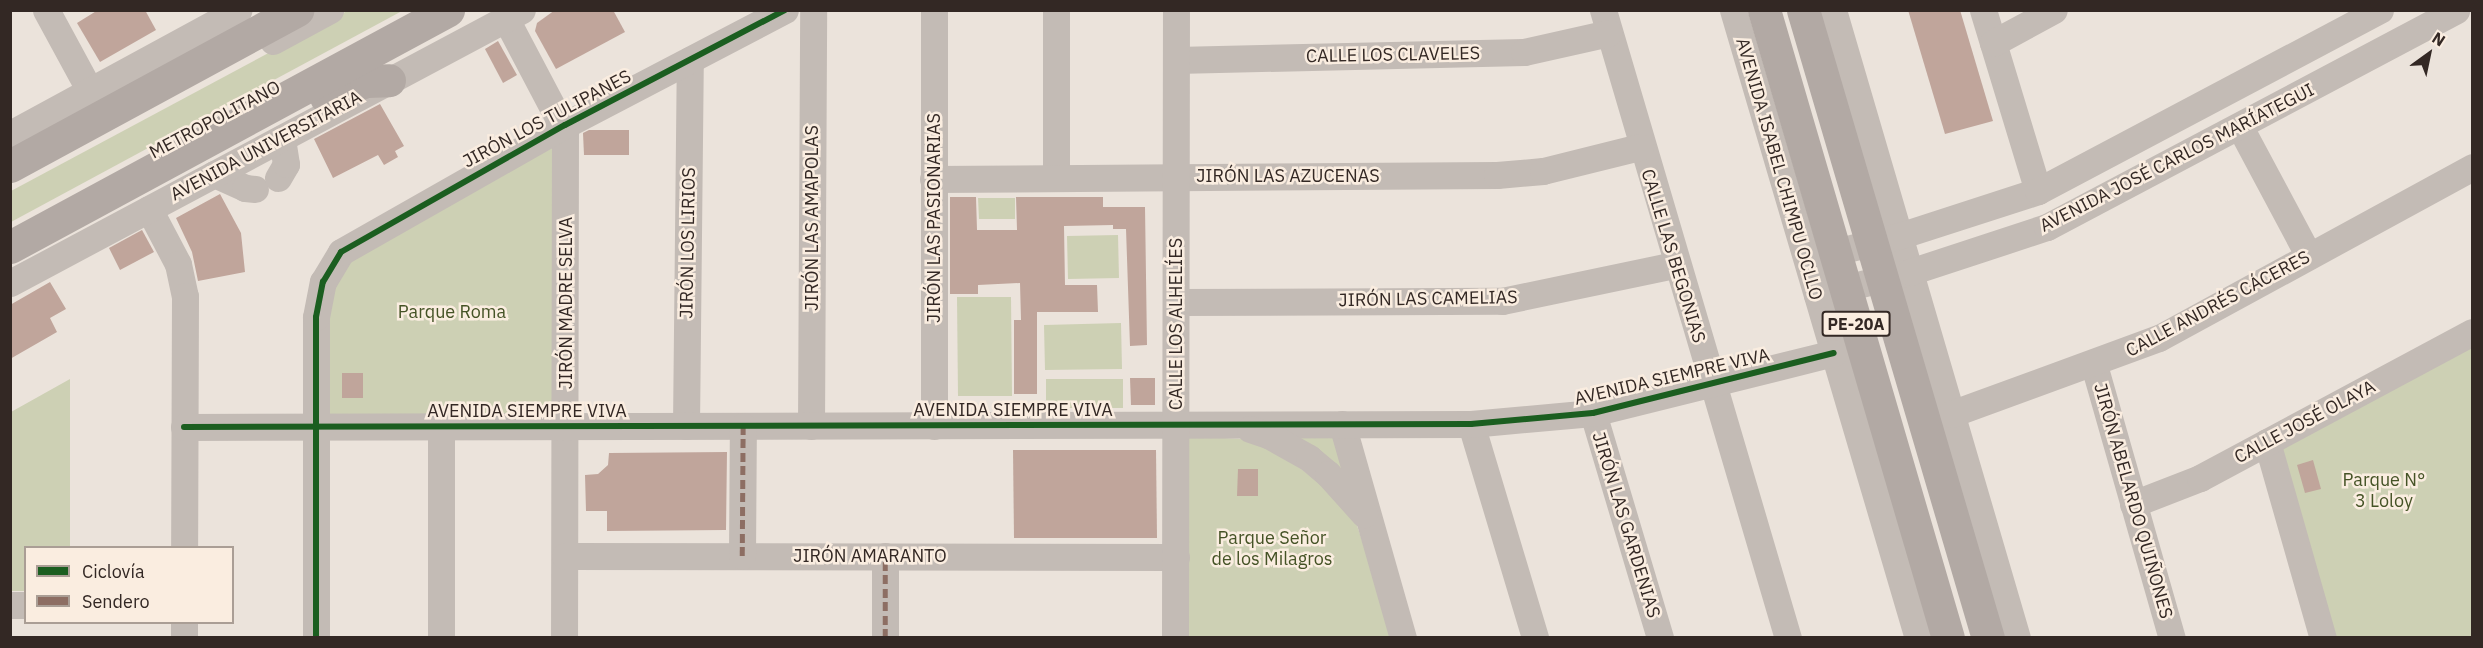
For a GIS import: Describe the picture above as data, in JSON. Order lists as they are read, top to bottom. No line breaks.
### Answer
{"streets":{"main road":["AVENIDA UNIVERSITARIA","AVENIDA ISABEL CHIMPU OCLLO","PE-20A"],"street":["CALLE LOS CLAVELES","JIRÓN LOS TULIPANES","METROPOLITANO","AVENIDA JOSÉ CARLOS MARÍATEGUI","JIRÓN LAS AZUCENAS","JIRÓN LAS AMAPOLAS","JIRÓN LAS PASIONARIAS","JIRÓN LOS LIRIOS","CALLE LAS BEGONIAS","JIRÓN LAS CAMELIAS","JIRÓN MADRE SELVA","CALLE ANDRÉS CÁCERES","CALLE LOS ALHELÍES","AVENIDA SIEMPRE VIVA","CALLE JOSÉ OLAYA","JIRÓN ABELARDO QUIÑONES","JIRÓN LAS GARDENIAS","JIRÓN AMARANTO"]},"crossings":[["CALLE LOS CLAVELES","CALLE LAS BEGONIAS"],["CALLE LOS CLAVELES","CALLE LOS ALHELÍES"],["JIRÓN LOS TULIPANES","JIRÓN LOS LIRIOS"],["JIRÓN LOS TULIPANES","JIRÓN MADRE SELVA"],["JIRÓN LOS TULIPANES","AVENIDA SIEMPRE VIVA"],["AVENIDA UNIVERSITARIA","JIRÓN MADRE SELVA"],["AVENIDA JOSÉ CARLOS MARÍATEGUI","AVENIDA ISABEL CHIMPU OCLLO"],["AVENIDA JOSÉ CARLOS MARÍATEGUI","PE-20A"],["AVENIDA ISABEL CHIMPU OCLLO","AVENIDA SIEMPRE VIVA"],["JIRÓN LAS AZUCENAS","JIRÓN LAS PASIONARIAS"],["JIRÓN LAS AZUCENAS","CALLE LAS BEGONIAS"],["JIRÓN LAS AZUCENAS","CALLE LOS ALHELÍES"],["JIRÓN LAS AMAPOLAS","AVENIDA SIEMPRE VIVA"],["JIRÓN LAS PASIONARIAS","AVENIDA SIEMPRE VIVA"],["JIRÓN LOS LIRIOS","AVENIDA SIEMPRE VIVA"],["CALLE LAS BEGONIAS","JIRÓN LAS CAMELIAS"],["CALLE LAS BEGONIAS","AVENIDA SIEMPRE VIVA"],["JIRÓN LAS CAMELIAS","CALLE LOS ALHELÍES"],["JIRÓN MADRE SELVA","AVENIDA SIEMPRE VIVA"],["JIRÓN MADRE SELVA","JIRÓN AMARANTO"],["CALLE ANDRÉS CÁCERES","JIRÓN ABELARDO QUIÑONES"],["CALLE LOS ALHELÍES","AVENIDA SIEMPRE VIVA"],["CALLE LOS ALHELÍES","JIRÓN AMARANTO"],["AVENIDA SIEMPRE VIVA","JIRÓN LAS GARDENIAS"],["CALLE JOSÉ OLAYA","JIRÓN ABELARDO QUIÑONES"]],"parks":["Parque Roma","Parque N° 3 Loloy","Parque Señor de los Milagros"],"legend":["Ciclovía","Sendero"],"north":"top right"}
